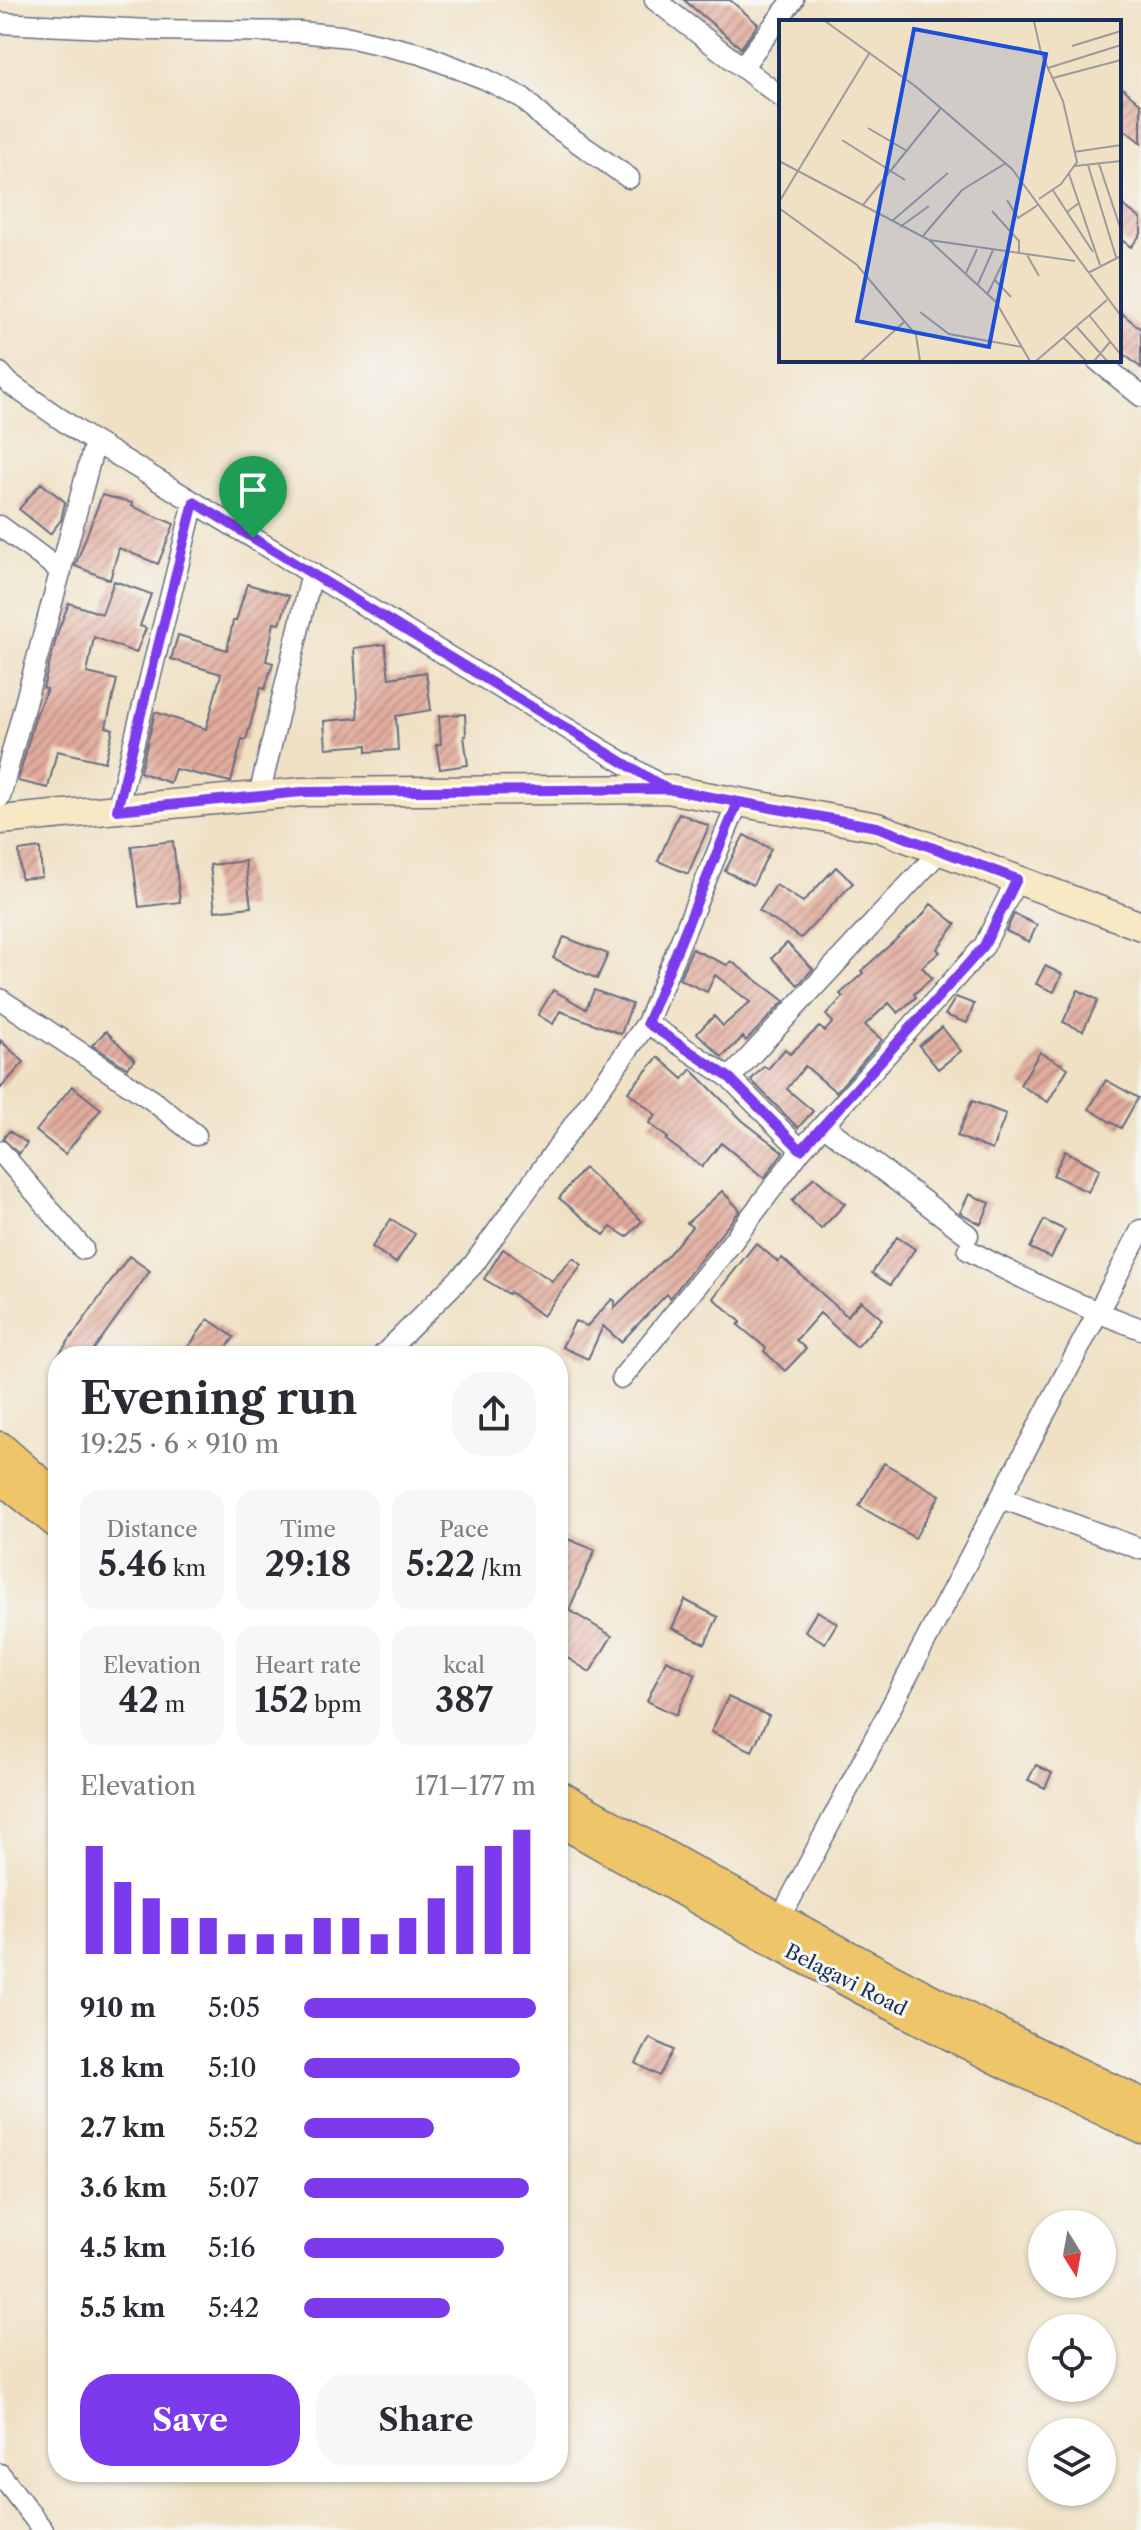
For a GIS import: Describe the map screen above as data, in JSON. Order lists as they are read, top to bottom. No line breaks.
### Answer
{"streets":{"main road":["Belagavi Road"]},"north":"bottom","page":{"heading":["Evening run","19:25 · 6 × 910 m"],"stats":[["Distance","5.46 km"],["Time","29:18"],["Pace","5:22 /km"],["Elevation","42 m"],["Heart rate","152 bpm"],["kcal","387"]],"chart":["Elevation","171–177 m"],"list":[{"name":"910 m","note":"5:05"},{"name":"1.8 km","note":"5:10"},{"name":"2.7 km","note":"5:52"},{"name":"3.6 km","note":"5:07"},{"name":"4.5 km","note":"5:16"},{"name":"5.5 km","note":"5:42"}],"buttons":["Save","Share"]}}
